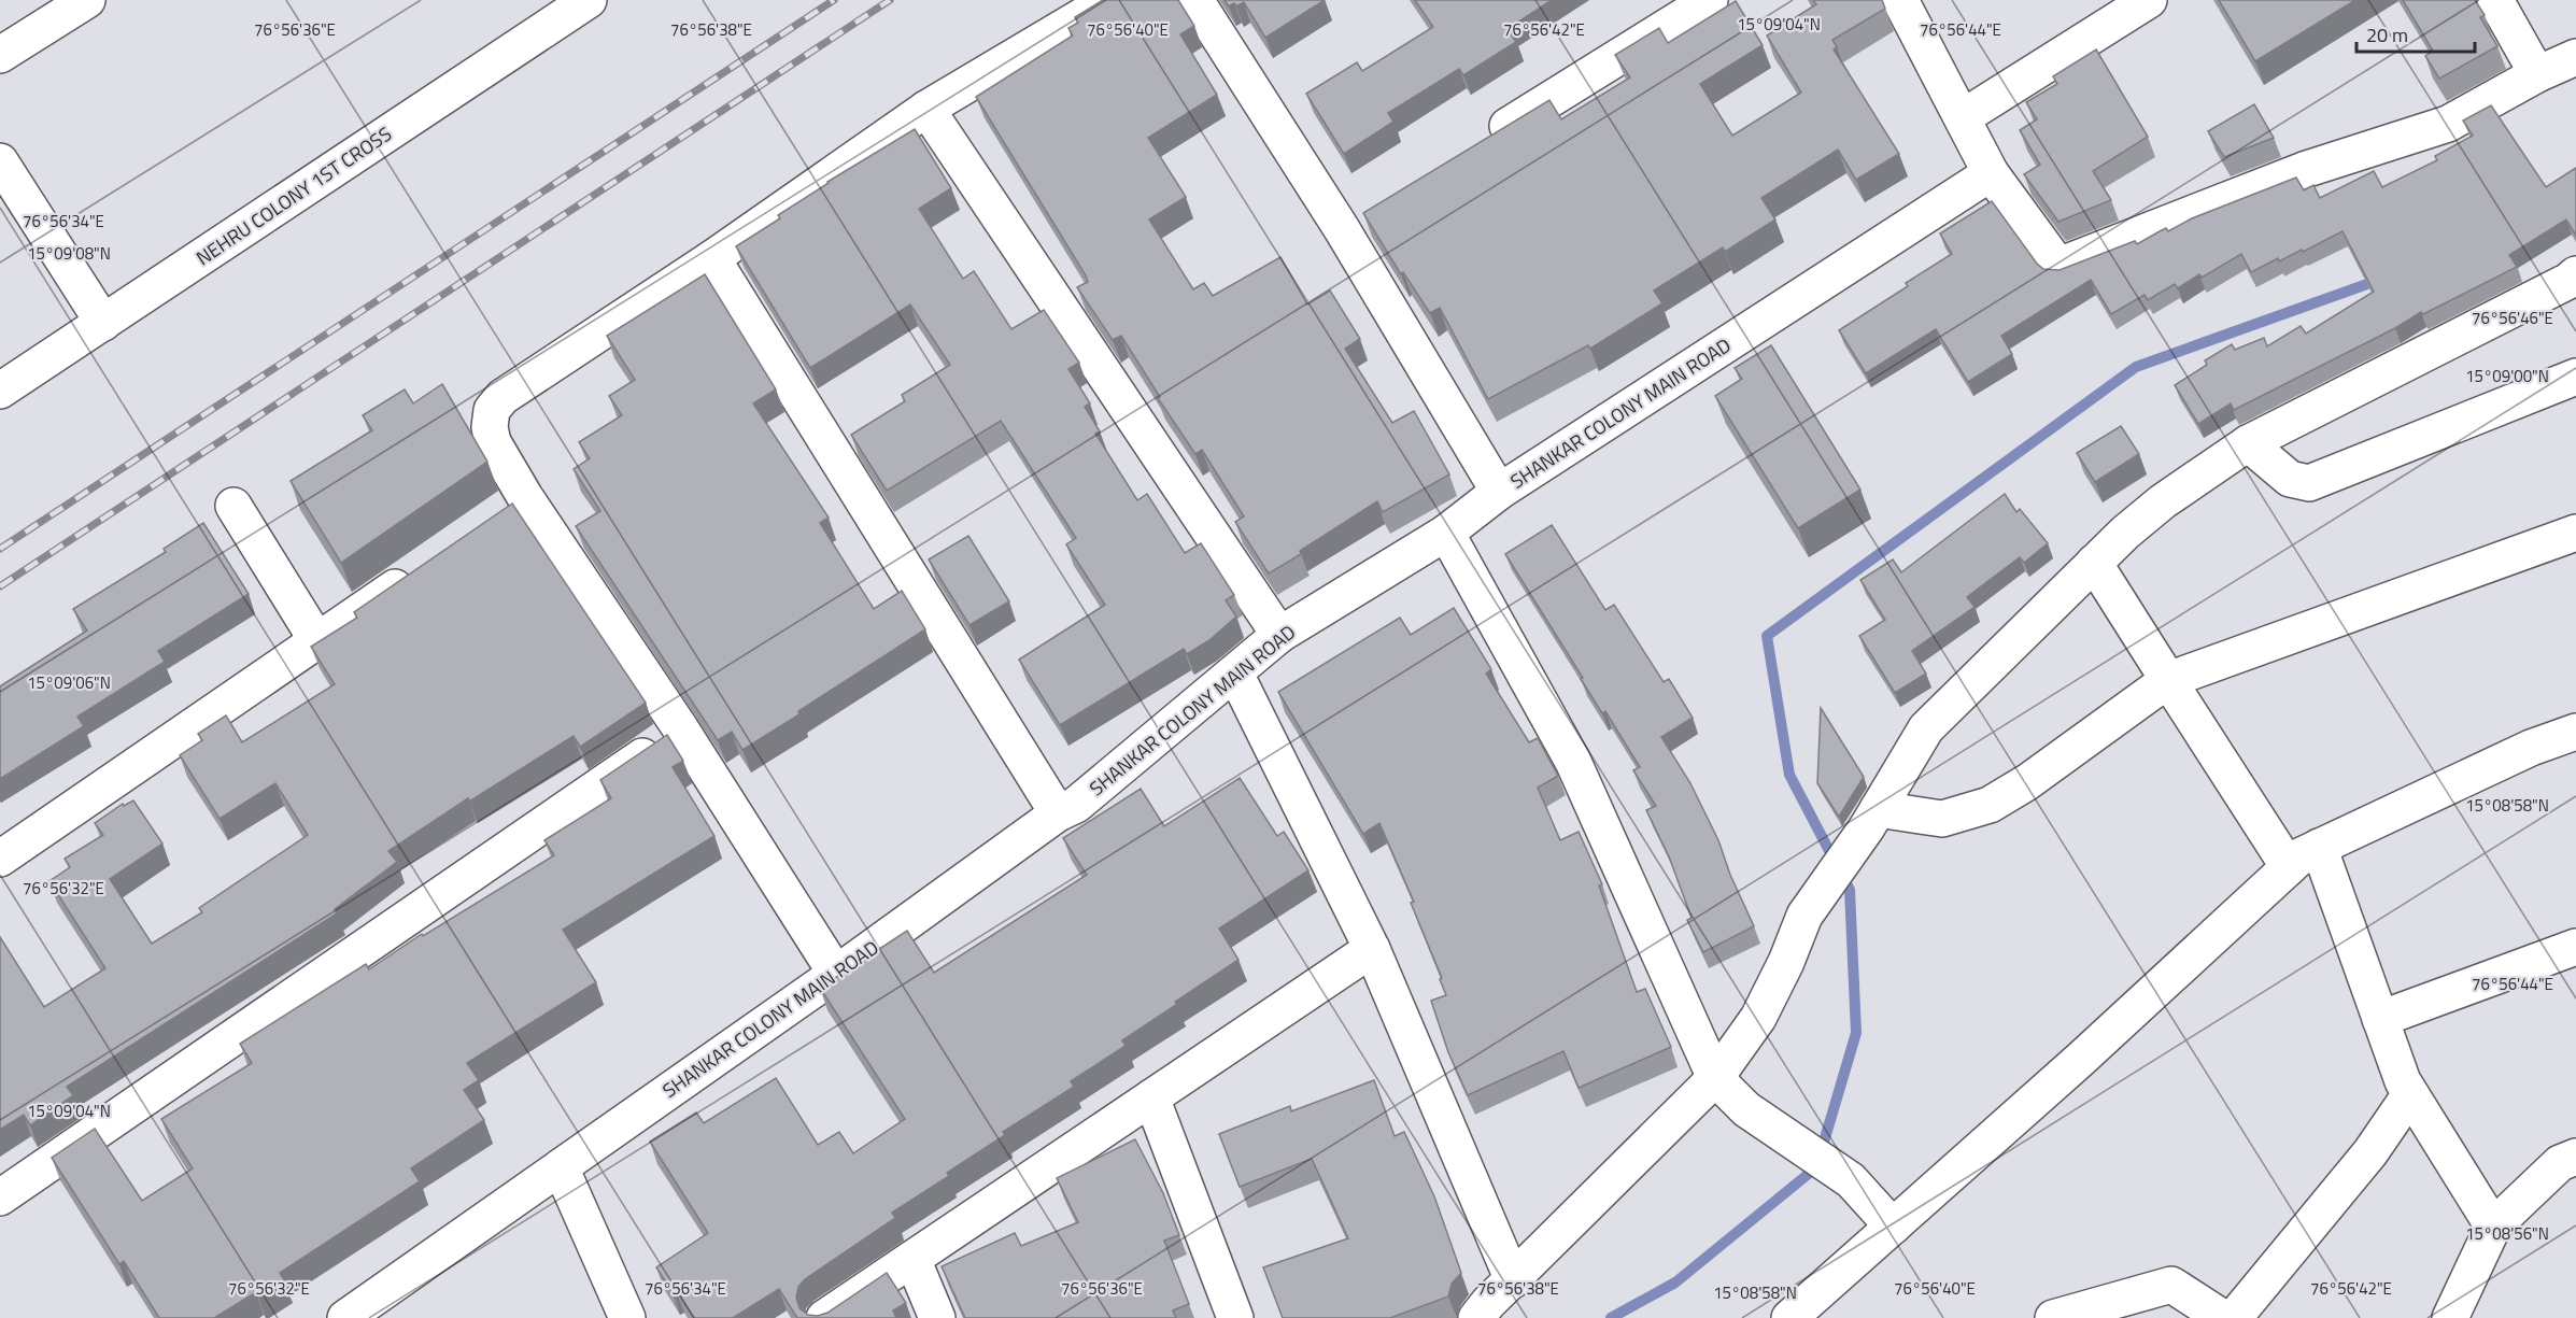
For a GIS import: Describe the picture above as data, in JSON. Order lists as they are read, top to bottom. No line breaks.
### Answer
{"streets":{"street":["NEHRU COLONY 1ST CROSS","SHANKAR COLONY MAIN ROAD"]},"scale_bar":"20 m","coordinates":["15°09'04\"N","76°56'36\"E","76°56'38\"E","76°56'40\"E","76°56'42\"E","76°56'44\"E","76°56'34\"E","15°09'08\"N","76°56'46\"E","15°09'00\"N","15°09'06\"N","15°08'58\"N","76°56'32\"E","15°08'56\"N"]}
